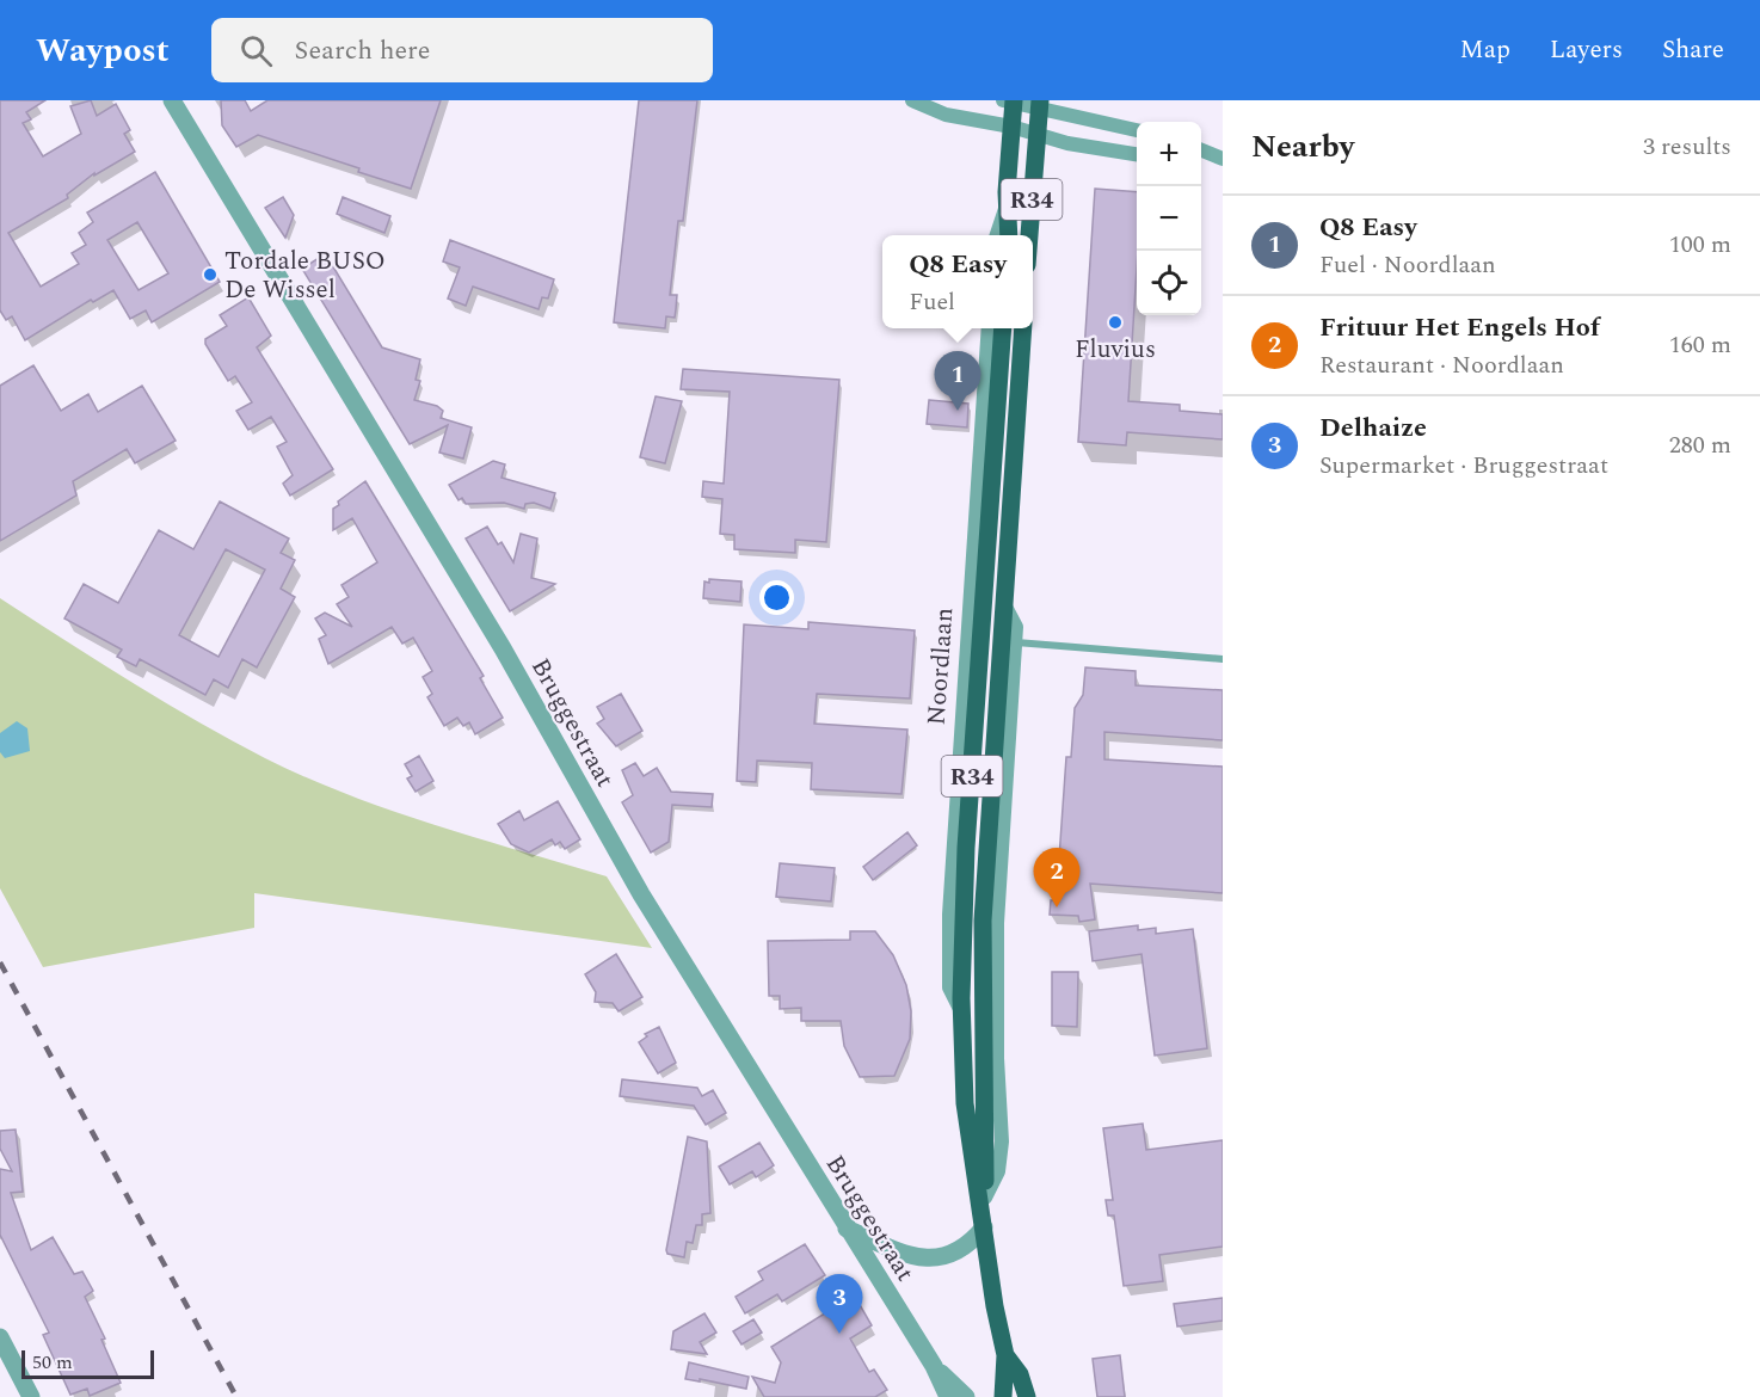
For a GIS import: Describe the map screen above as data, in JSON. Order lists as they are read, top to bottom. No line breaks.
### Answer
{"streets":{"main road":["R34","Noordlaan"],"street":["Bruggestraat"]},"places":["Tordale BUSO De Wissel","Fluvius"],"scale_bar":"50 m","page":{"header":"Waypost","search":"Search here","nav":["Map","Layers","Share"],"heading":["Nearby","3 results"],"map_buttons":["+","−"],"list":[{"mark":"1","name":"Q8 Easy","note":"Fuel · Noordlaan","value":"100 m"},{"mark":"2","name":"Frituur Het Engels Hof","note":"Restaurant · Noordlaan","value":"160 m"},{"mark":"3","name":"Delhaize","note":"Supermarket · Bruggestraat","value":"280 m"}],"popup":["Q8 Easy","Fuel"],"pins":["1","2","3"],"scale":"50 m"}}
